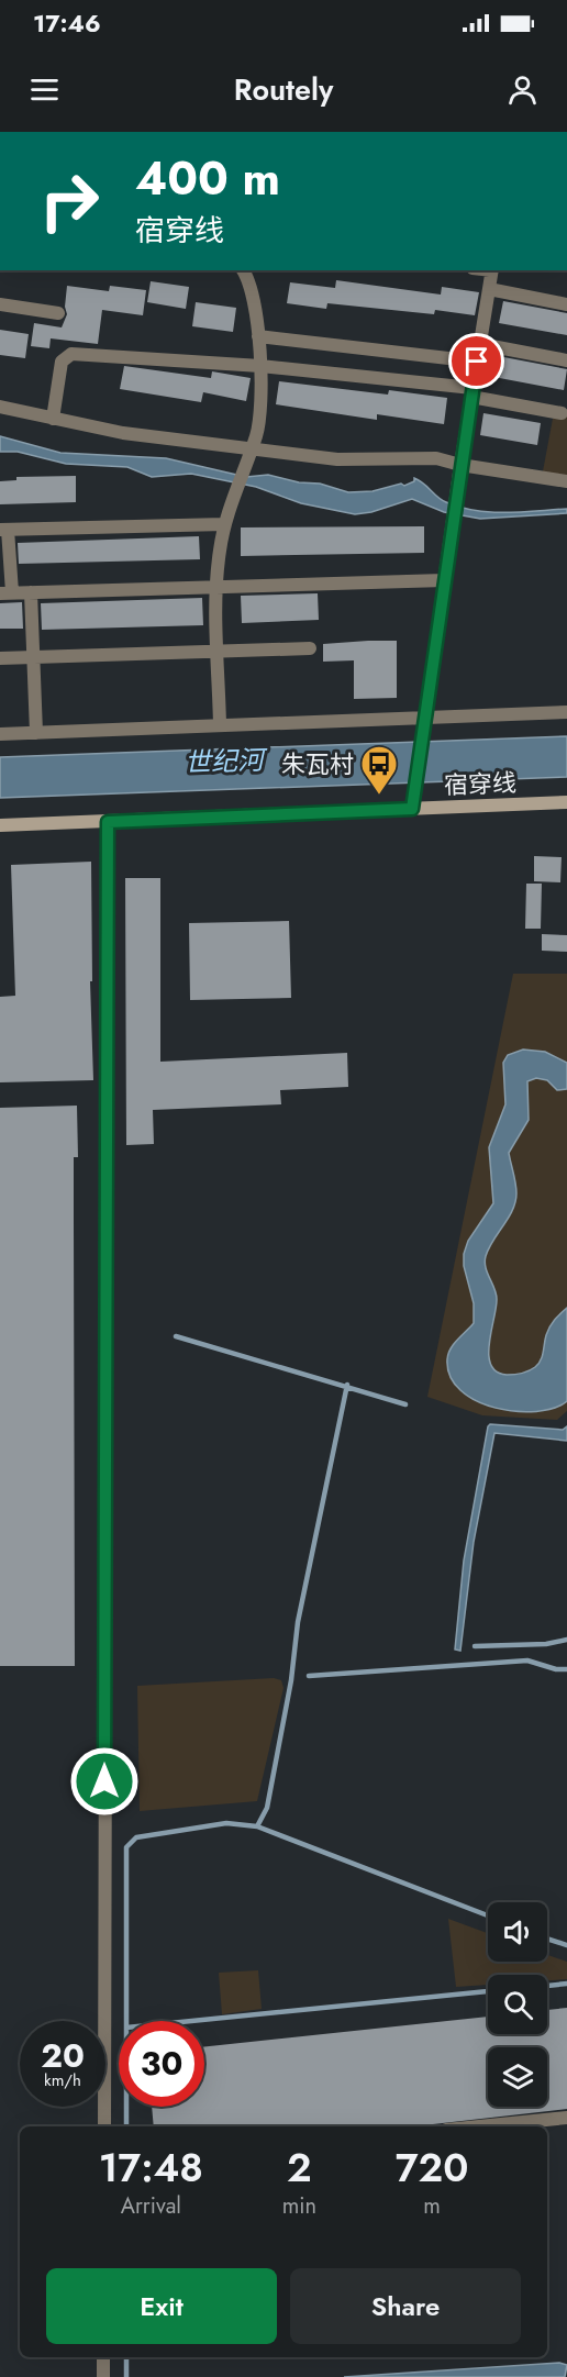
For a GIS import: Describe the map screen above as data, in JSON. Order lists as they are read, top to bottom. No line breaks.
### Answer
{"streets":{"main road":["宿穿线"]},"water":["世纪河"],"places":{"bus stop":["朱瓦村"]},"page":{"status":"17:46","header":"Routely","turn":["400 m","宿穿线"],"speed":"20 km/h","limit":"30","eta":["17:48","Arrival","2","min","720","m"],"buttons":["Exit","Share"]}}
